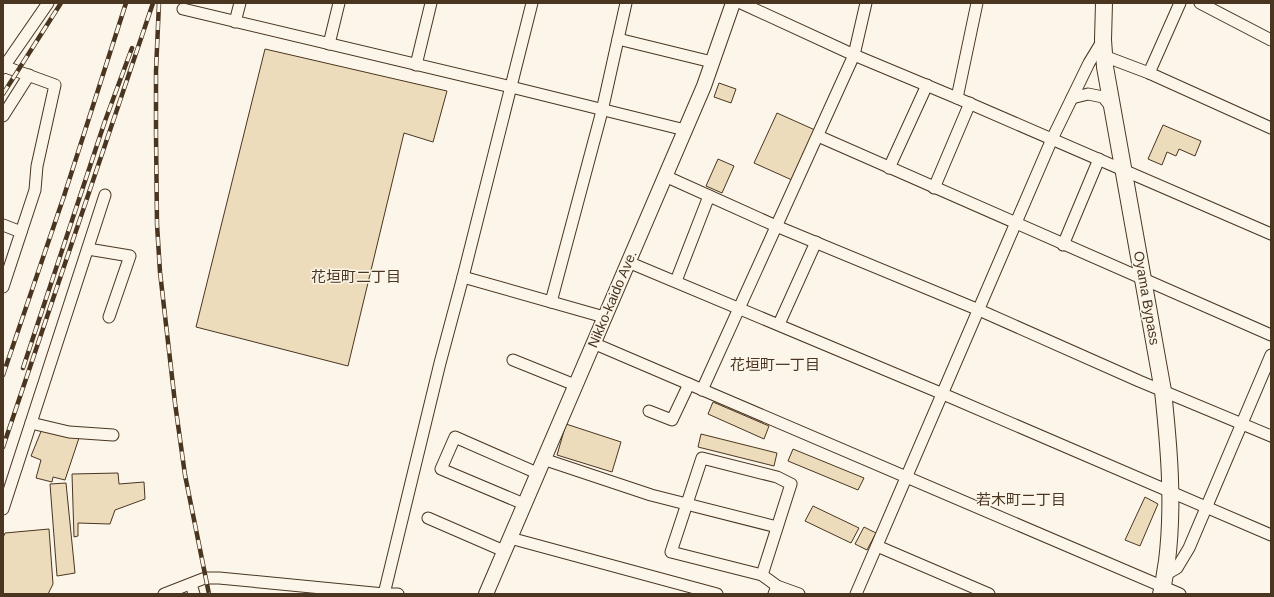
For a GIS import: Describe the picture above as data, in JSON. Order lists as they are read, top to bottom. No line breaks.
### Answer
{"streets":{"highway":["Oyama Bypass"],"main road":["Nikko-kaido Ave."]},"districts":["花垣町二丁目","花垣町一丁目","若木町二丁目"]}
